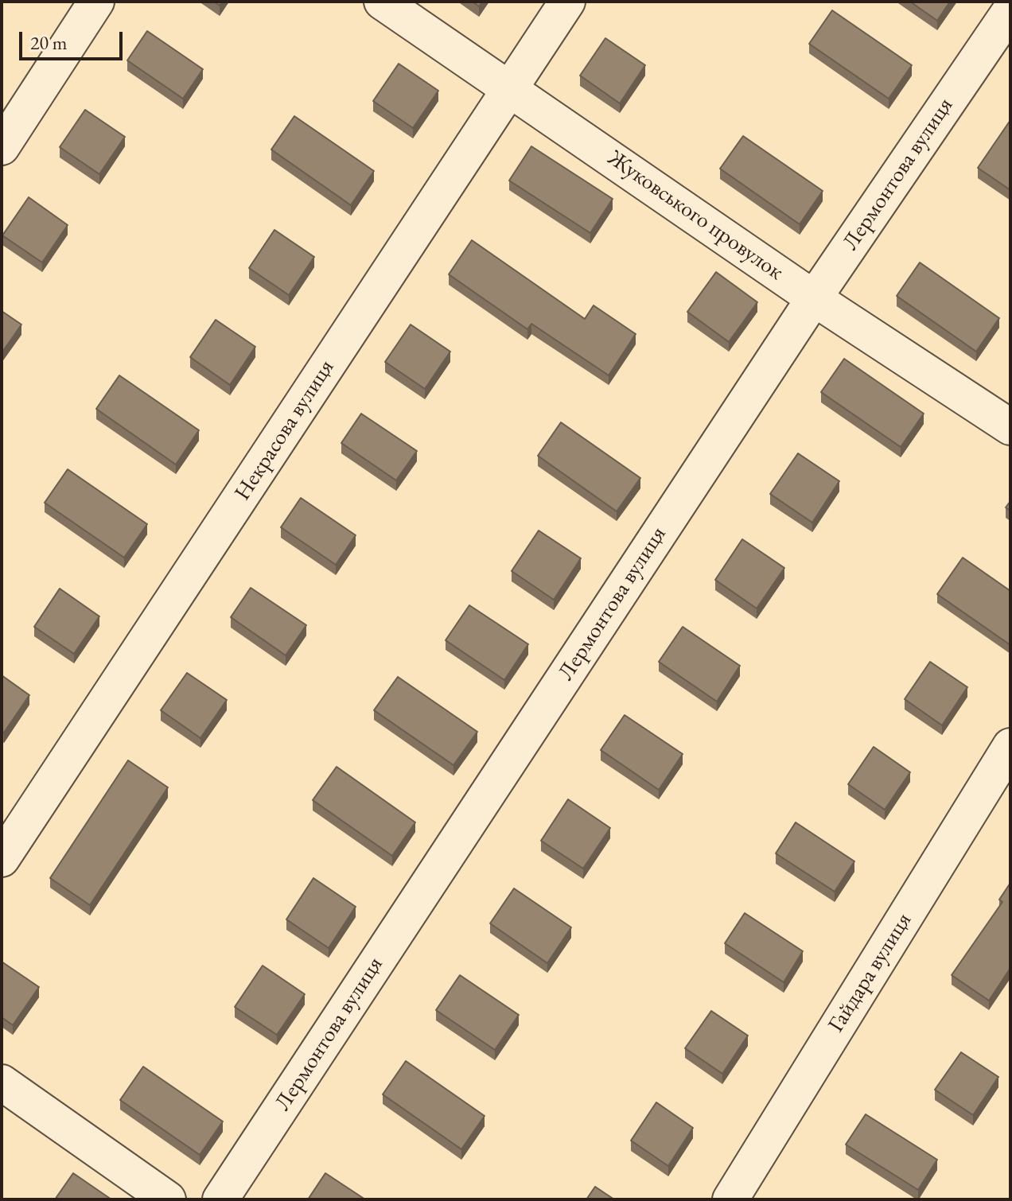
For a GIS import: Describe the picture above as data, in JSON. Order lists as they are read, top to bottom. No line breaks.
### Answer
{"streets":{"street":["Лермонтова вулиця","Жуковського провулок","Некрасова вулиця","Гайдара вулиця"]},"crossings":[["Лермонтова вулиця","Жуковського провулок"],["Жуковського провулок","Некрасова вулиця"]],"scale_bar":"20 m"}
